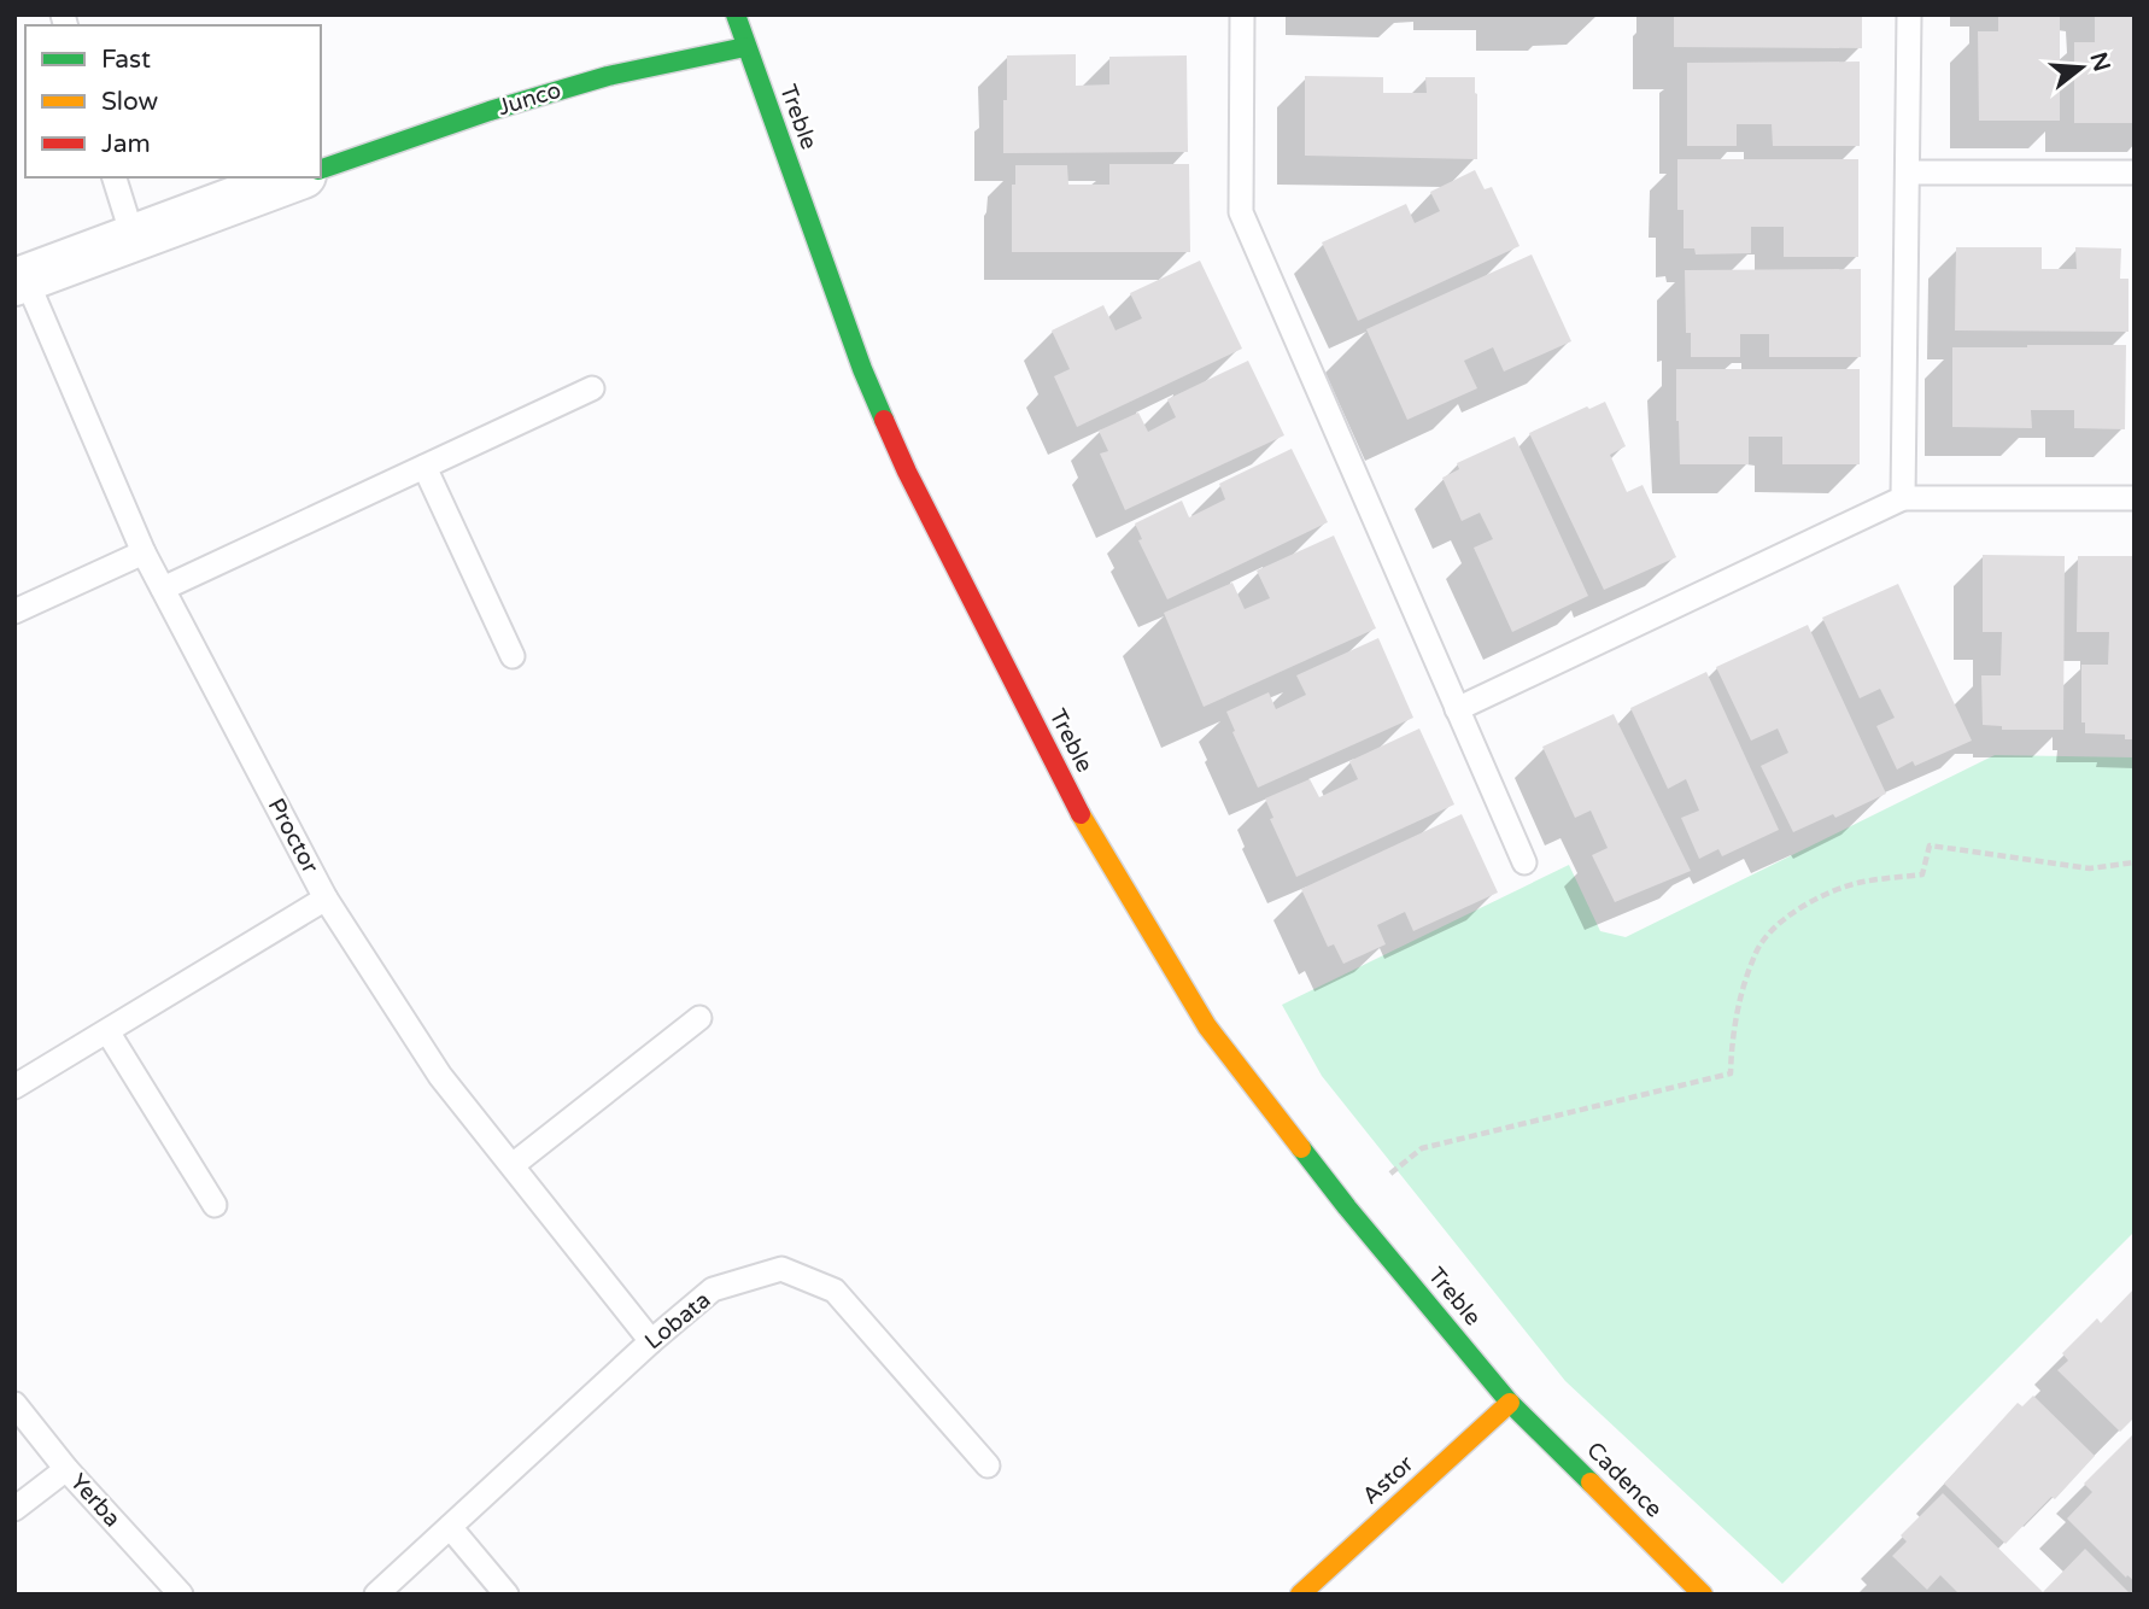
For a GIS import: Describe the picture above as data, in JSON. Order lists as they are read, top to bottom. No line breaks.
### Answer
{"streets":{"street":["Junco","Treble","Astor","Cadence"],"lane":["Proctor","Lobata","Yerba"]},"crossings":[["Junco","Treble"],["Treble","Astor"],["Treble","Cadence"],["Proctor","Lobata"],["Astor","Cadence"]],"legend":["Fast","Slow","Jam"],"north":"right"}
